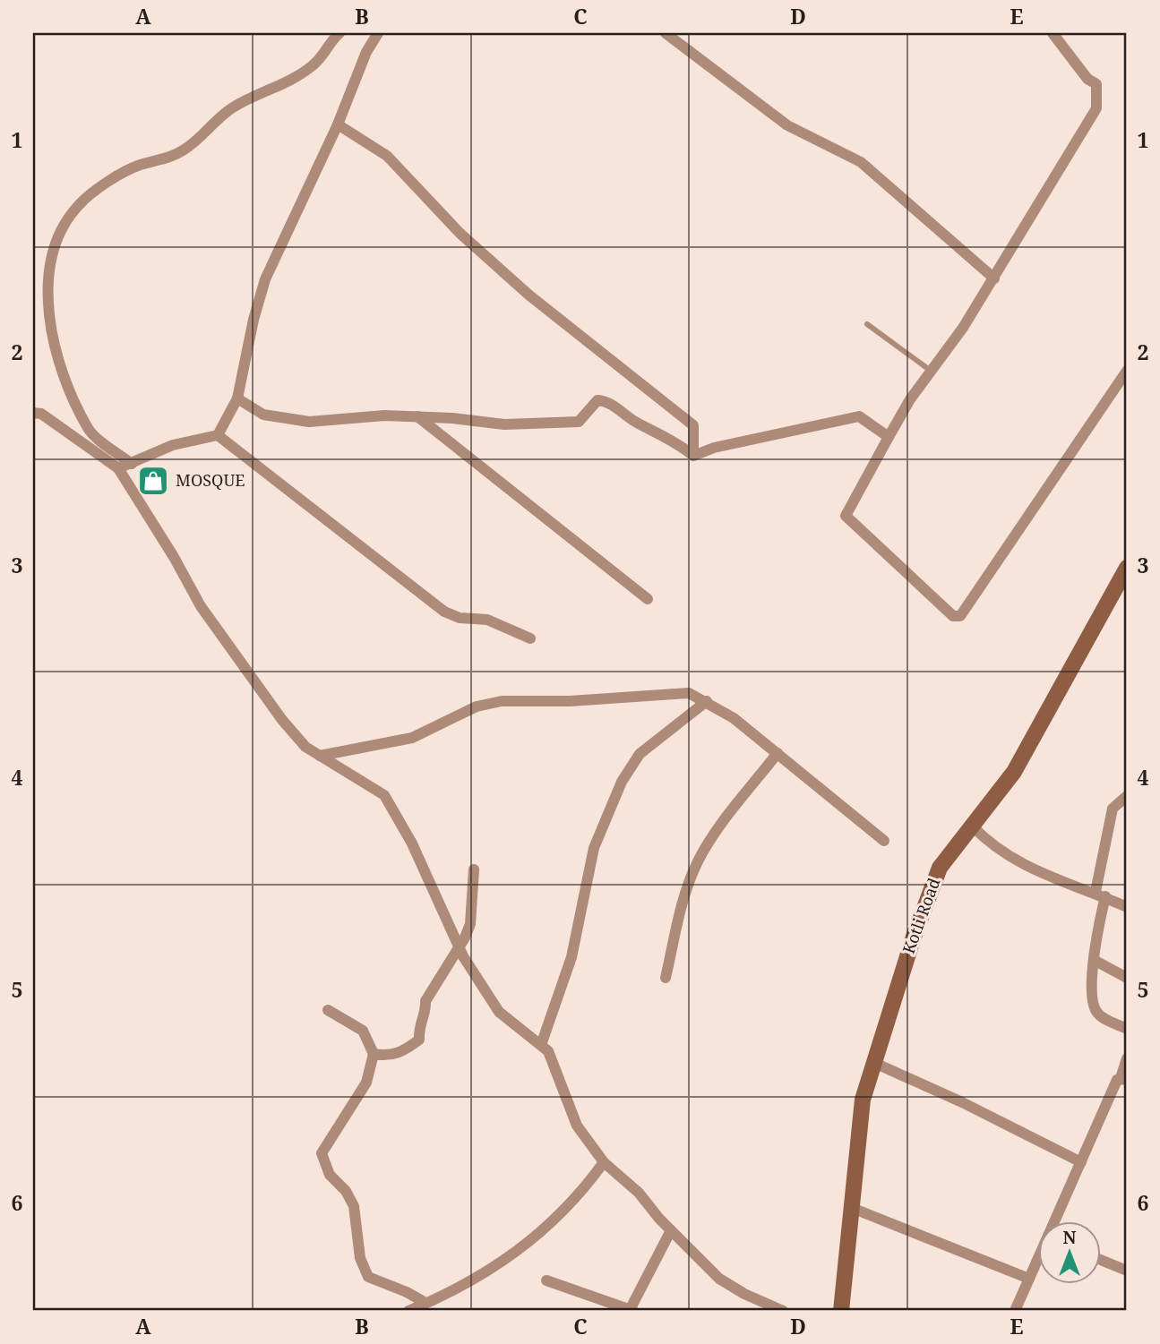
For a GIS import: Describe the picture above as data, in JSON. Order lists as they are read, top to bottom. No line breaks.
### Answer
{"streets":{"main road":["Kotli Road"]},"places":{"shop":["MOSQUE"]},"north":"top","grid":{"columns":["A","B","C","D","E"],"rows":["1","2","3","4","5","6"]}}
